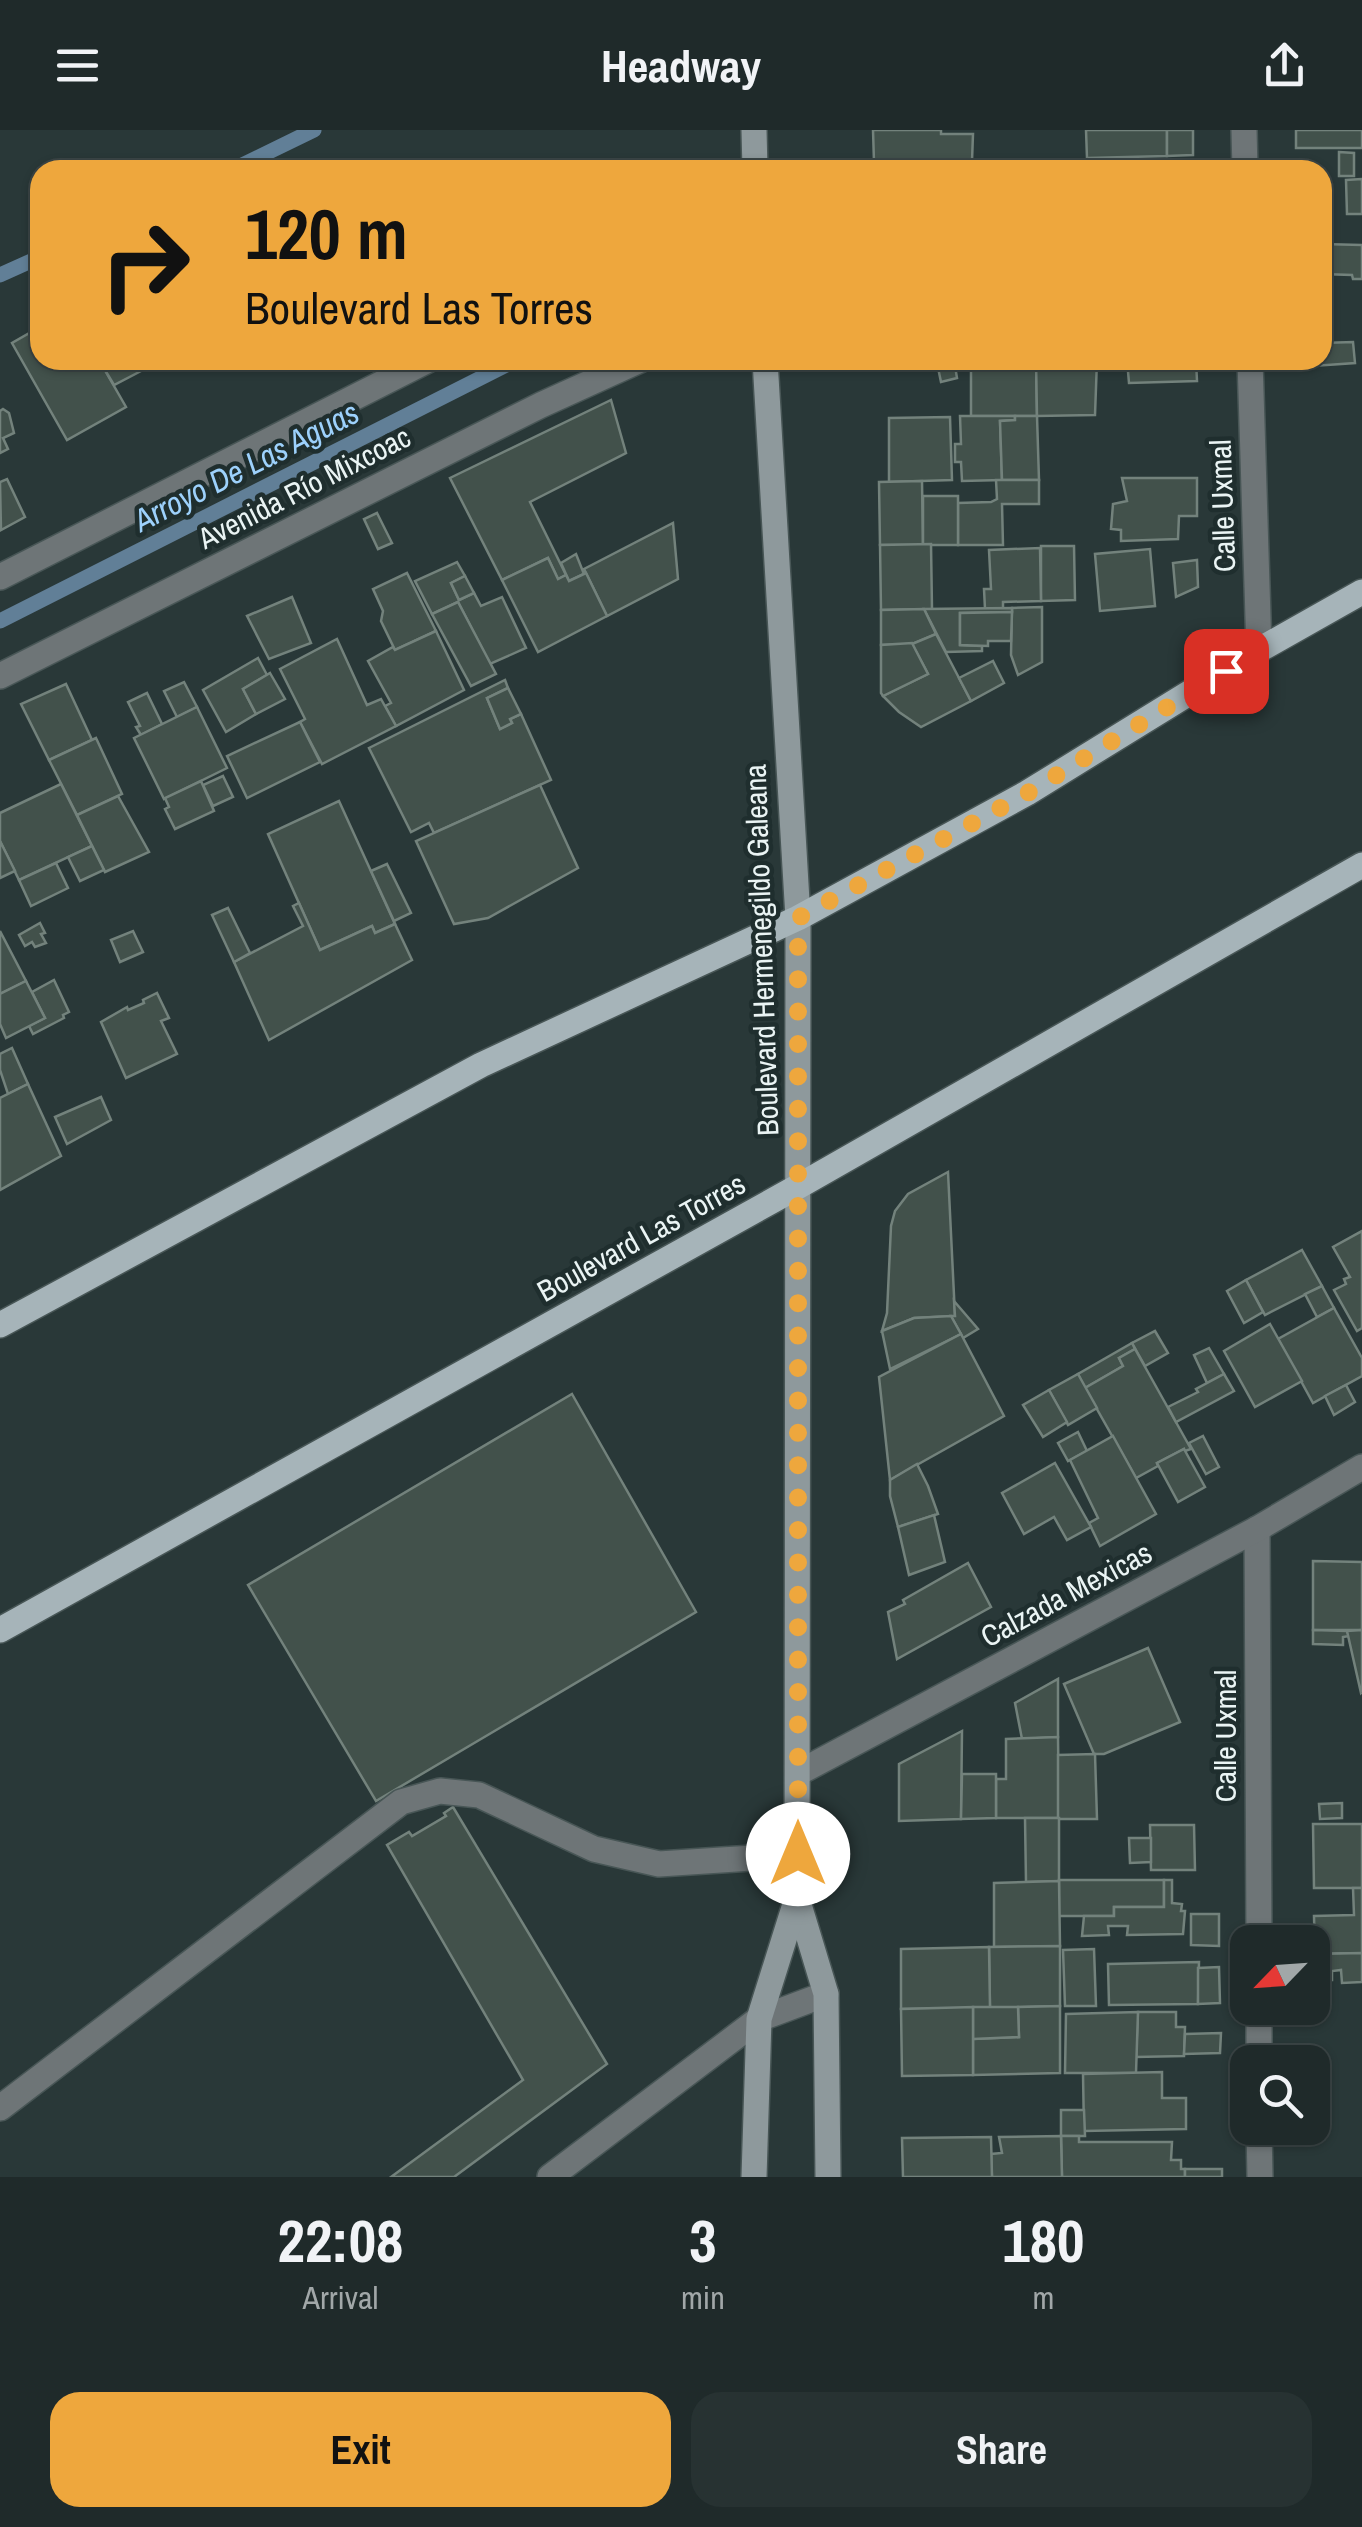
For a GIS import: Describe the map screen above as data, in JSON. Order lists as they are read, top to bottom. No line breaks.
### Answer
{"streets":{"main road":["Boulevard Hermenegildo Galeana","Boulevard Las Torres"],"street":["Avenida Río Mixcoac","Calle Uxmal","Calzada Mexicas"]},"crossings":[["Calle Uxmal","Calzada Mexicas"],["Boulevard Hermenegildo Galeana","Boulevard Las Torres"],["Boulevard Hermenegildo Galeana","Calzada Mexicas"]],"water":["Arroyo De Las Aguas"],"north":"bottom left","page":{"header":"Headway","turn":["120 m","Boulevard Las Torres"],"eta":["22:08","Arrival","3","min","180","m"],"buttons":["Exit","Share"]}}
